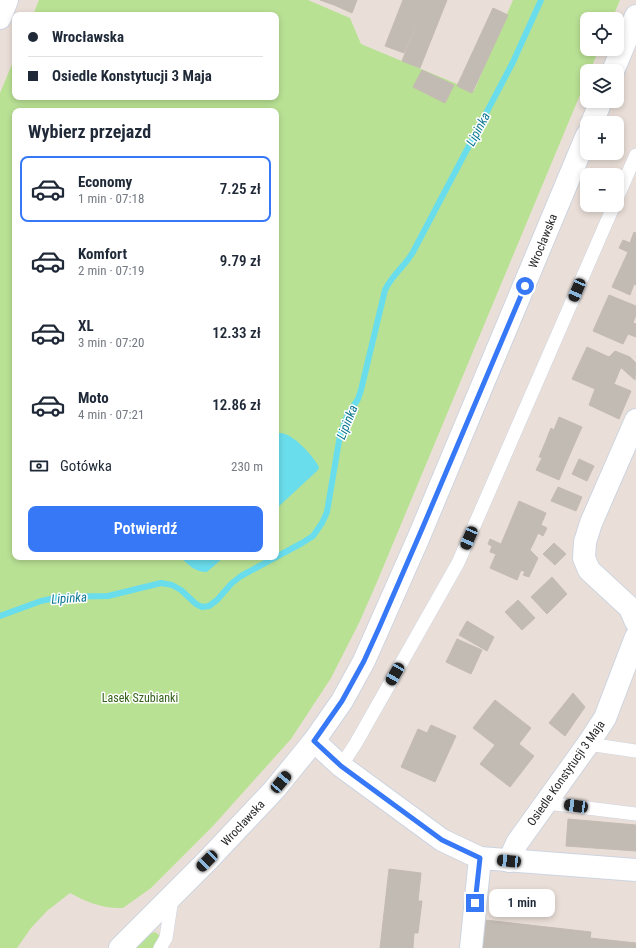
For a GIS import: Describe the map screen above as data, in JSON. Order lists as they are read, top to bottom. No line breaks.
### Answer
{"streets":{"street":["Wrocławska","Osiedle Konstytucji 3 Maja"]},"water":["Lipinka"],"parks":["Lasek Szubianki"],"page":{"map_buttons":["+","−"],"banner":["Wrocławska","Osiedle Konstytucji 3 Maja"],"heading":"Wybierz przejazd","list":[{"name":"Economy","note":"1 min · 07:18","value":"7.25 zł"},{"name":"Komfort","note":"2 min · 07:19","value":"9.79 zł"},{"name":"XL","note":"3 min · 07:20","value":"12.33 zł"},{"name":"Moto","note":"4 min · 07:21","value":"12.86 zł"}],"pay":["Gotówka","230 m"],"buttons":"Potwierdź","bubble":"1 min"}}
